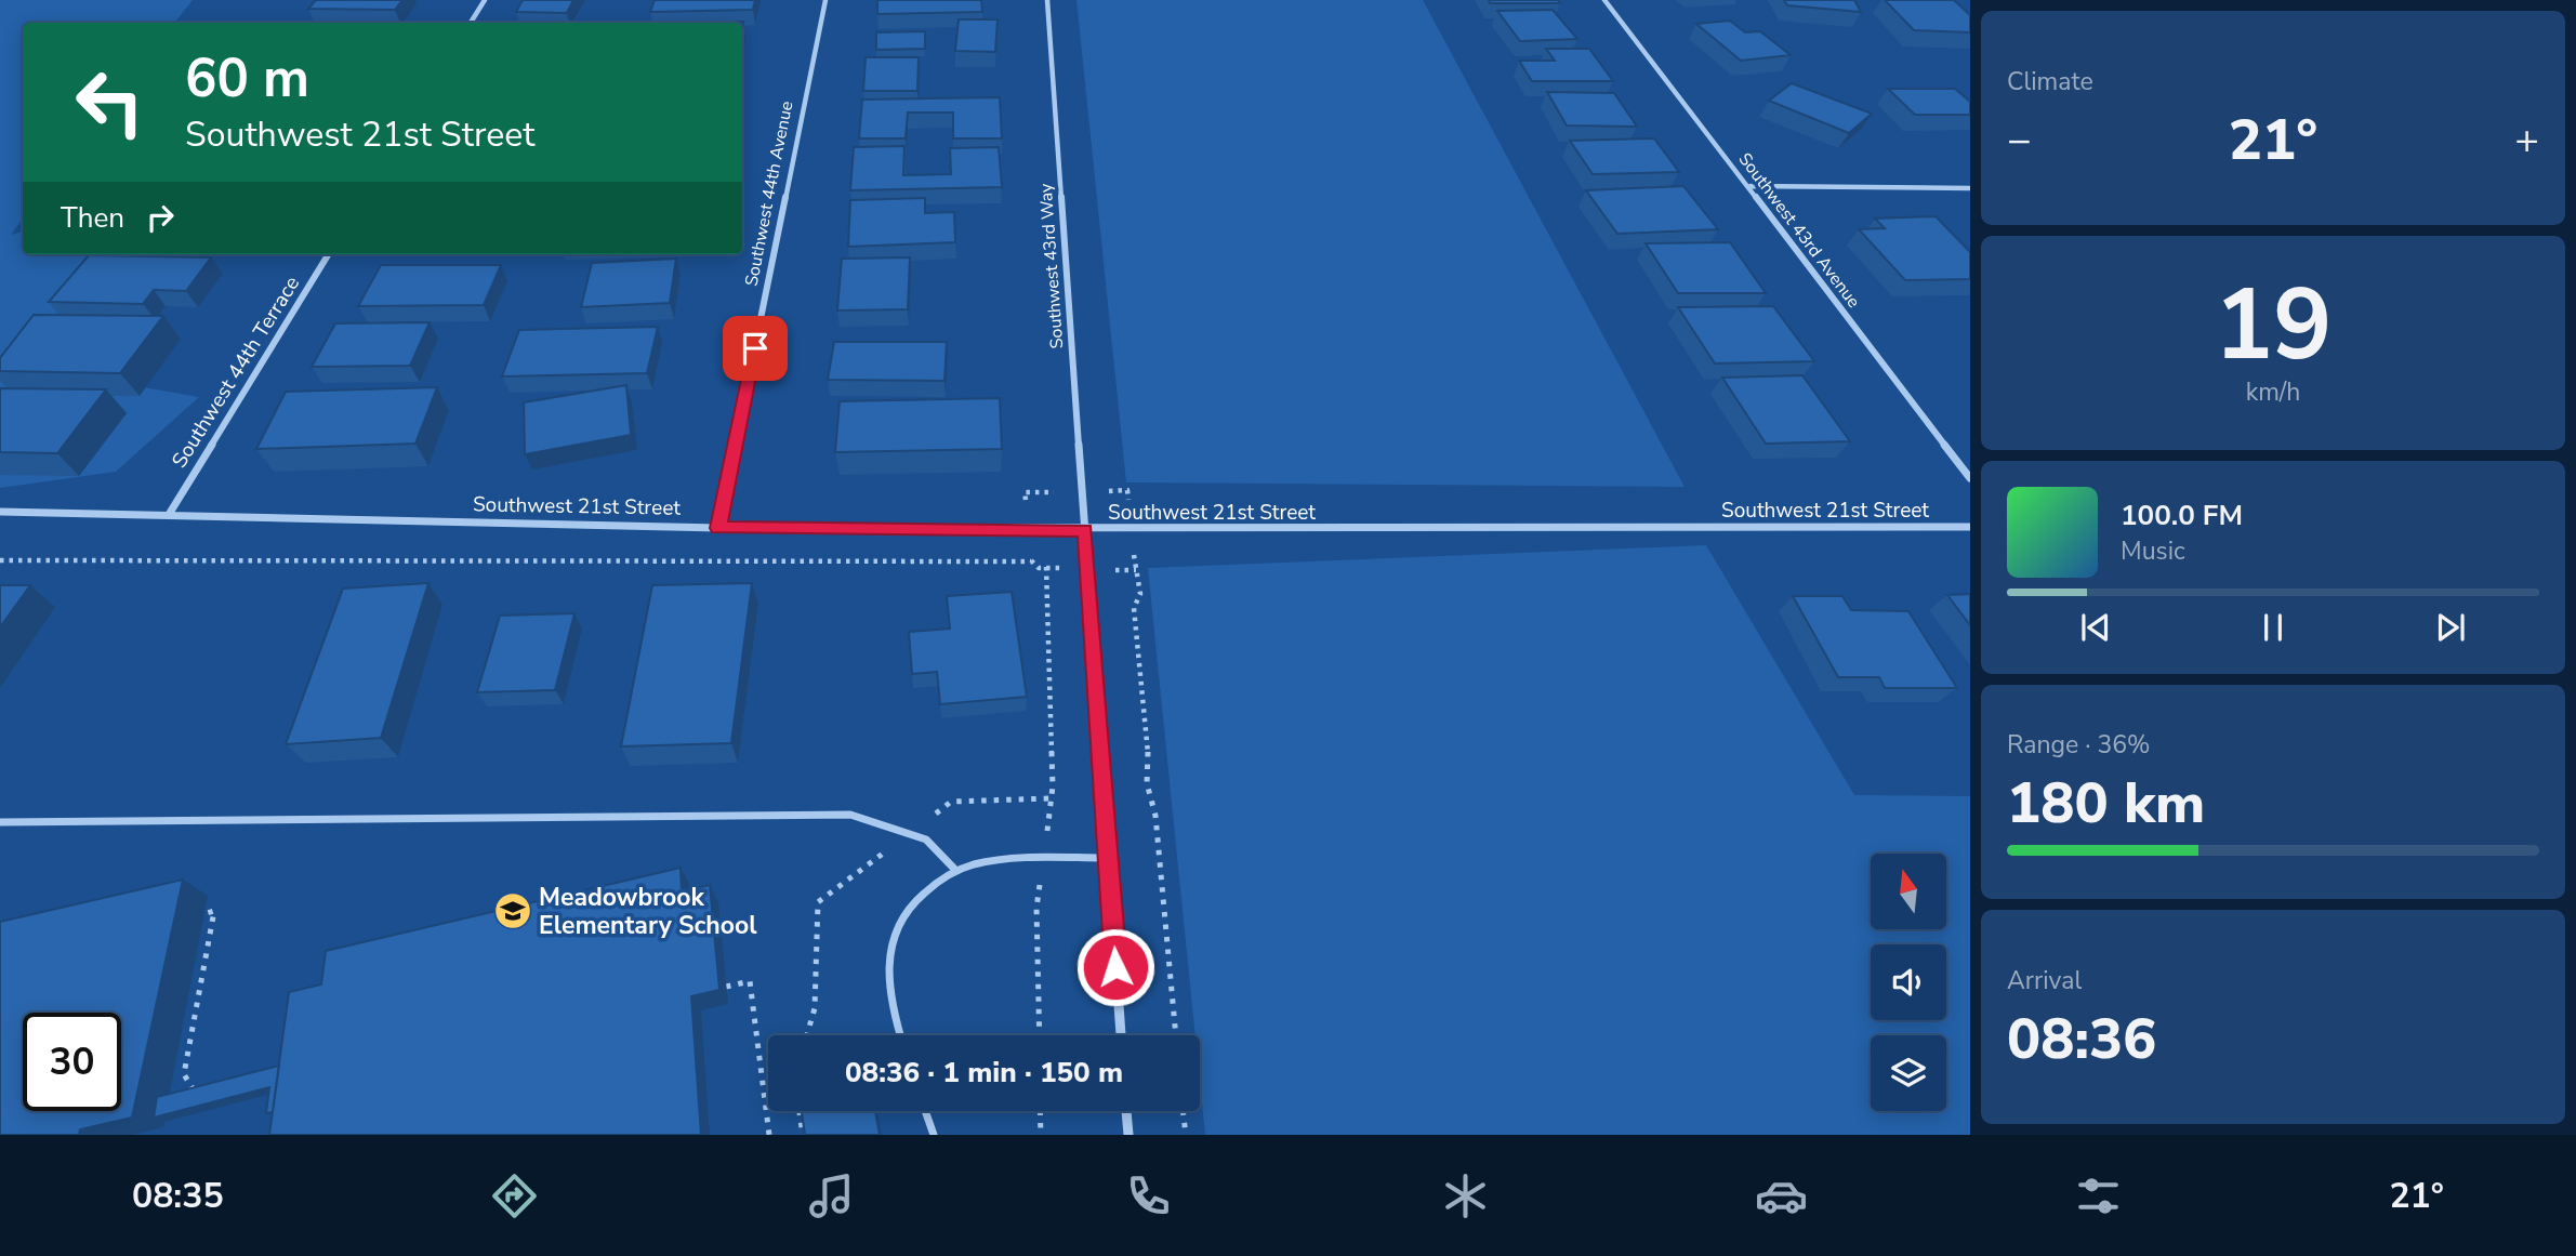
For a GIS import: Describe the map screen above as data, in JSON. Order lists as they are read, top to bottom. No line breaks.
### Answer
{"streets":{"street":["Southwest 44th Avenue","Southwest 43rd Avenue","Southwest 43rd Way","Southwest 44th Terrace","Southwest 21st Street"]},"crossings":[["Southwest 44th Avenue","Southwest 21st Street"],["Southwest 43rd Way","Southwest 21st Street"],["Southwest 44th Terrace","Southwest 21st Street"]],"places":{"school or university":["Meadowbrook Elementary School"]},"north":"top","page":{"tile":["Climate",["19","km/h"],["Range · 36%","180 km"],["Arrival","08:36"]],"turn":["60 m","Southwest 21st Street"],"heat":["−","21°","+"],"then":"Then","song":["100.0 FM","Music"],"limit":"30","trip":"08:36 · 1 min · 150 m","tabs":["08:35","21°"]}}
